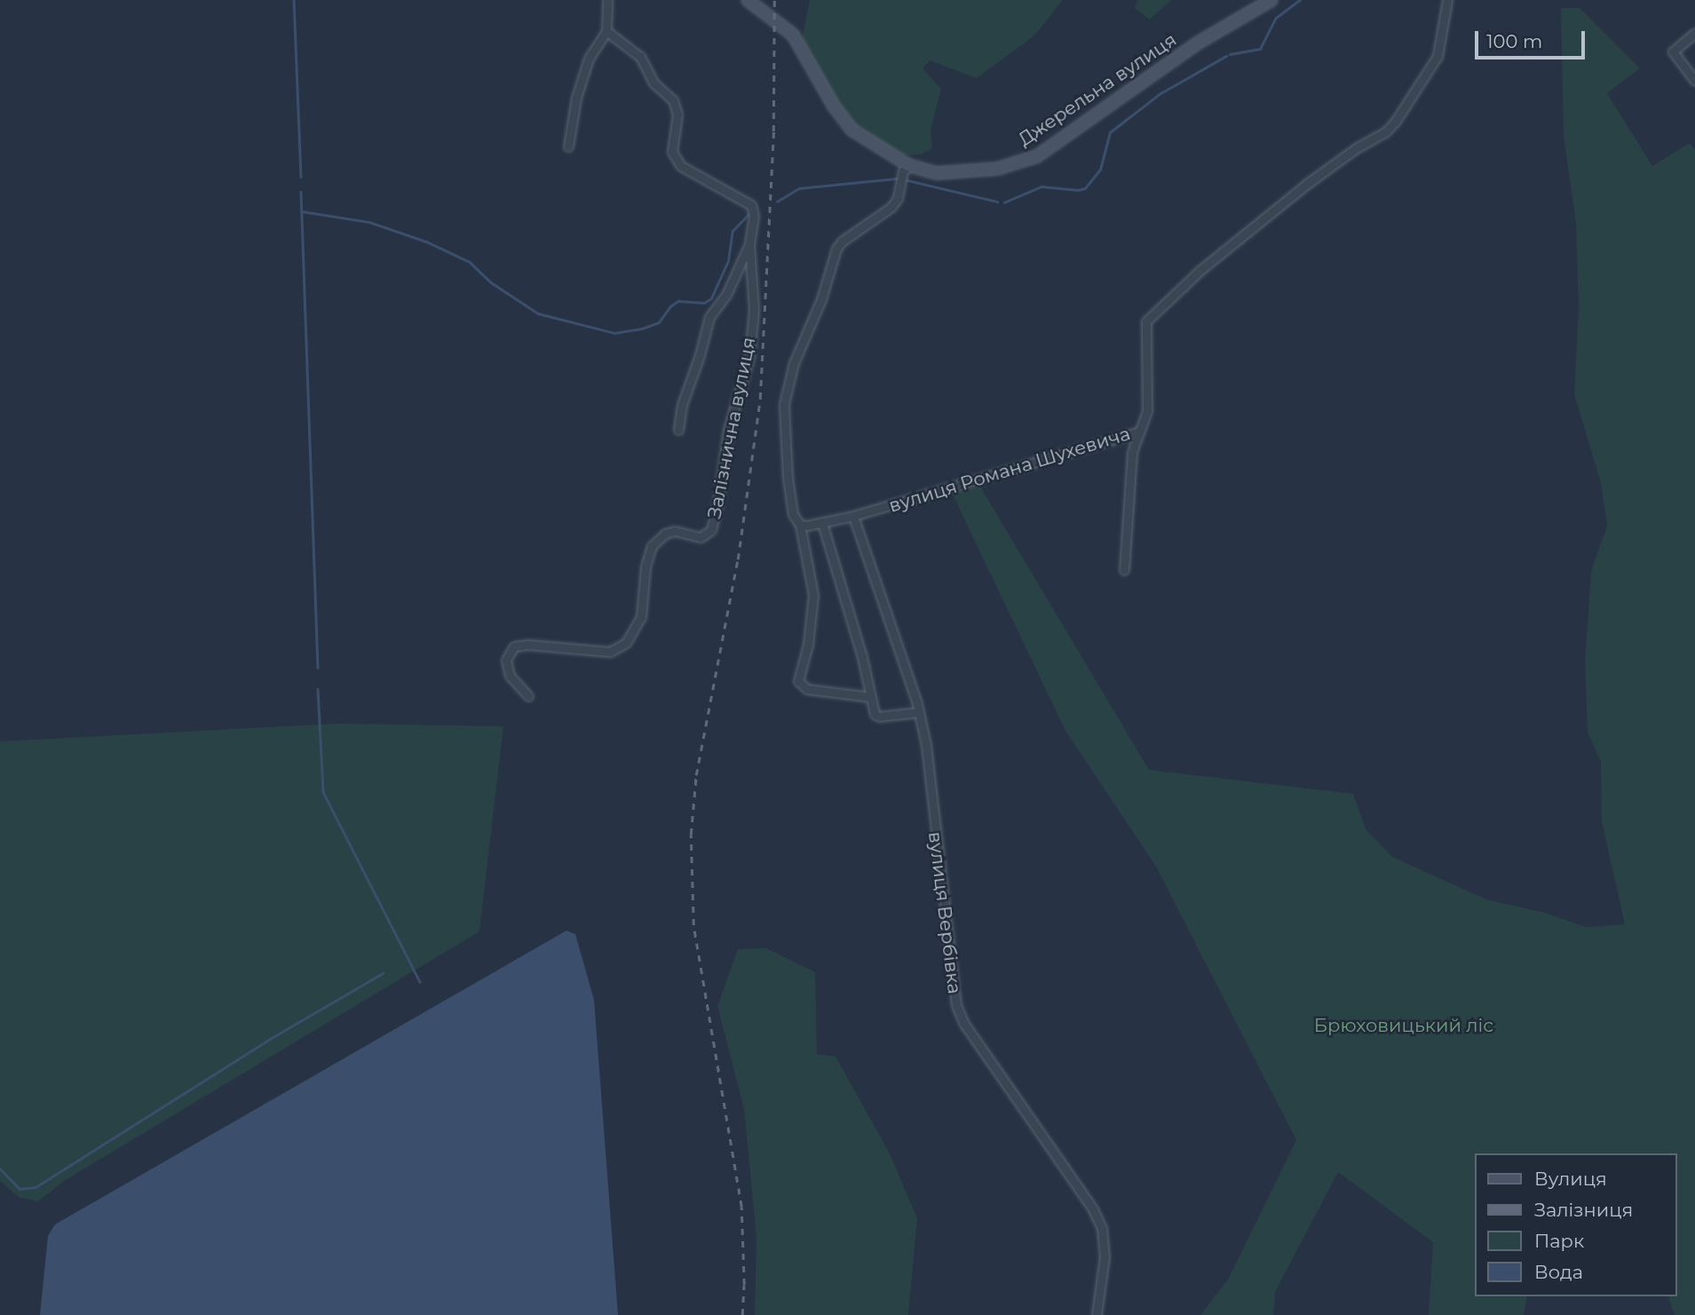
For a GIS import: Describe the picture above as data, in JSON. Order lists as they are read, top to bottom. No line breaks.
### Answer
{"streets":{"street":["Джерельна вулиця","Залізнична вулиця","вулиця Романа Шухевича","вулиця Вербівка"]},"crossings":[["вулиця Романа Шухевича","вулиця Вербівка"]],"parks":["Брюховицький ліс"],"legend":["Вулиця","Залізниця","Парк","Вода"],"scale_bar":"100 m"}
